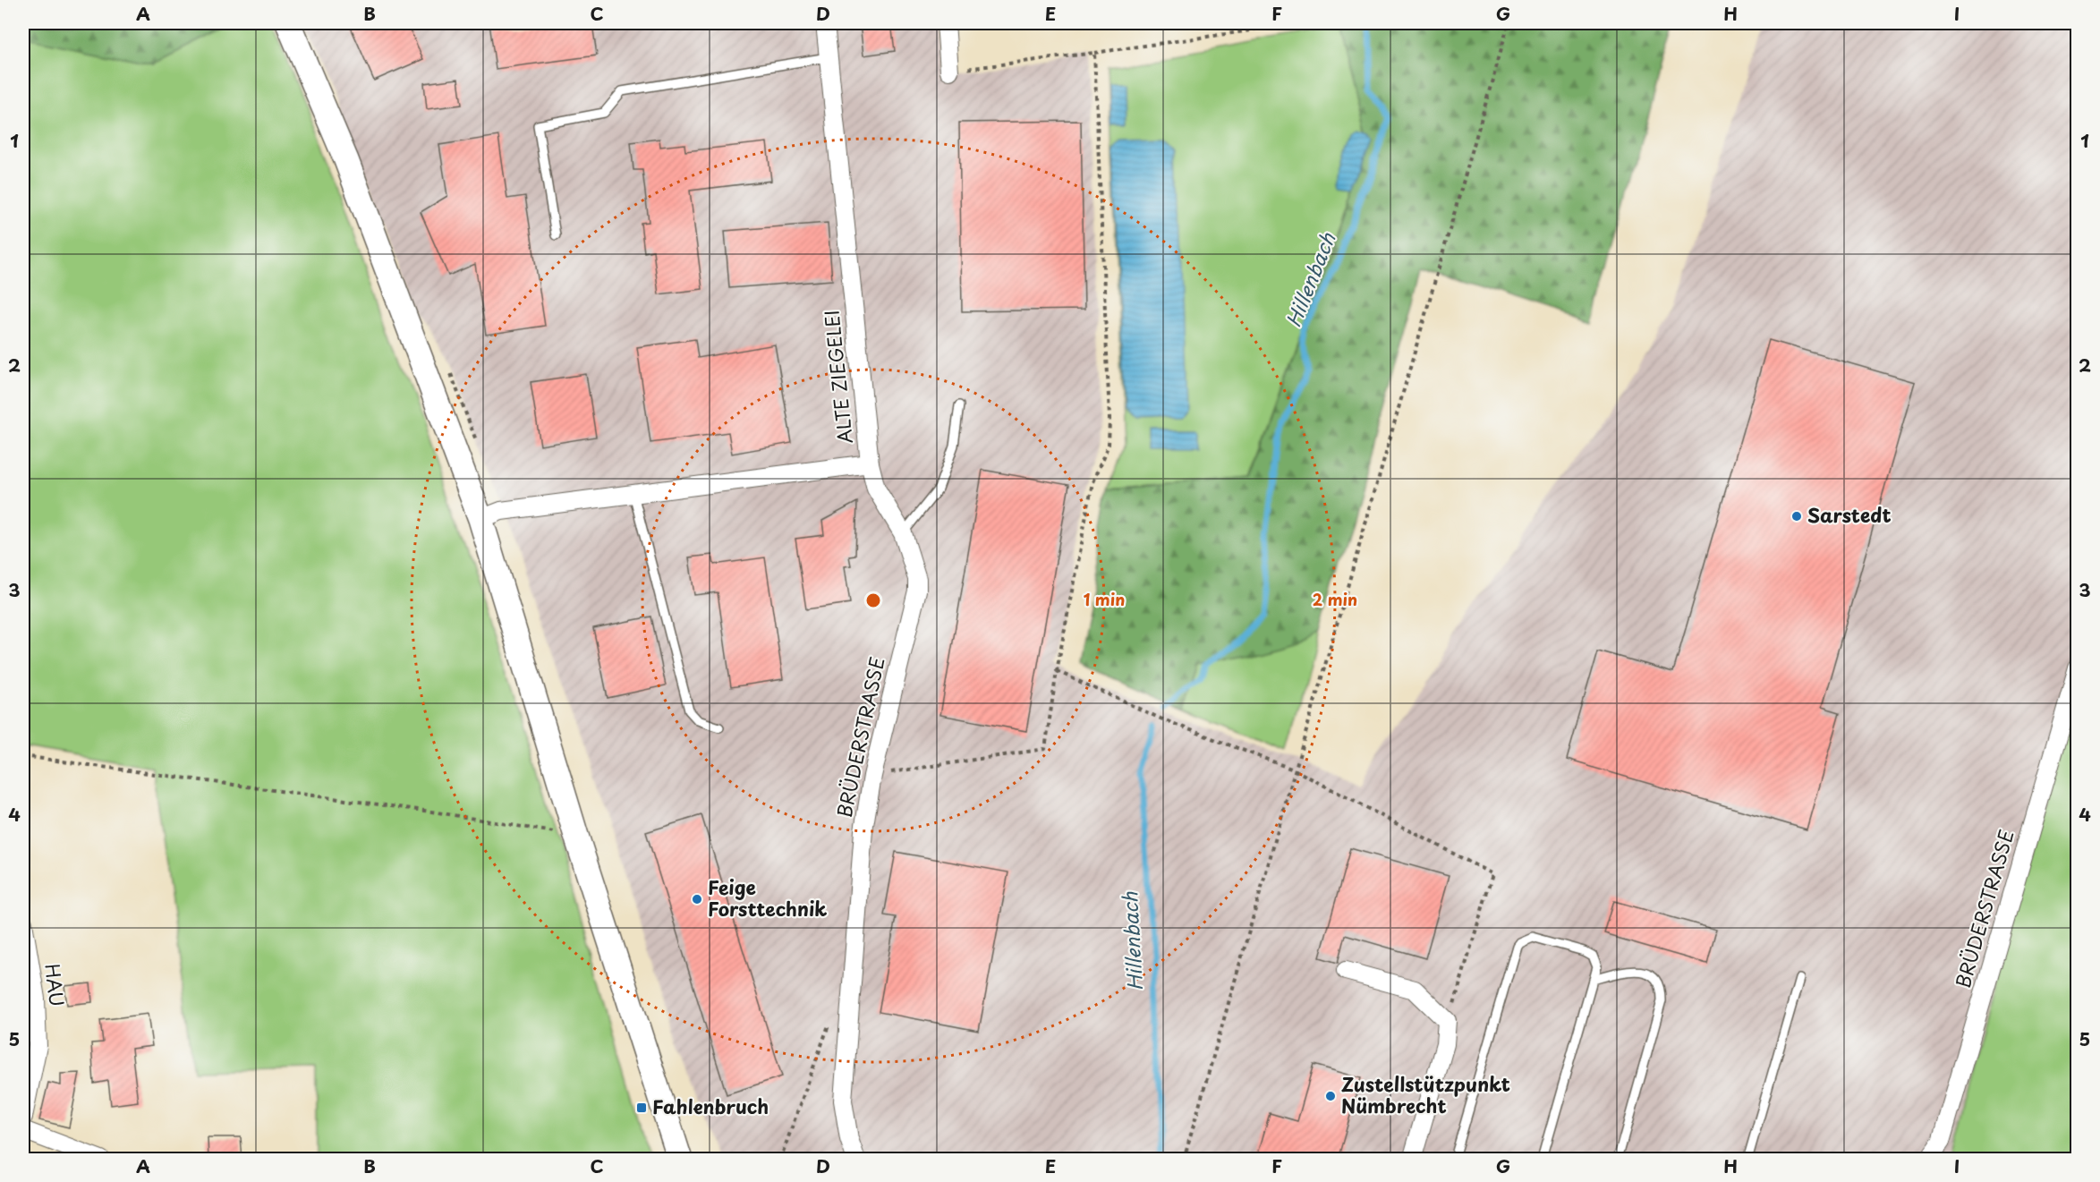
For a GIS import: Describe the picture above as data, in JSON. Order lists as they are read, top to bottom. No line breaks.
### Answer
{"streets":{"street":["ALTE ZIEGELEI","BRÜDERSTRASSE","HAU"]},"crossings":[["ALTE ZIEGELEI","BRÜDERSTRASSE"]],"water":["Hillenbach"],"places":{"other":["Sarstedt","Feige Forsttechnik","Zustellstützpunkt Nümbrecht"],"transit":["Fahlenbruch"]},"grid":{"columns":["A","B","C","D","E","F","G","H","I"],"rows":["1","2","3","4","5"]},"rings":["1 min","2 min"]}
